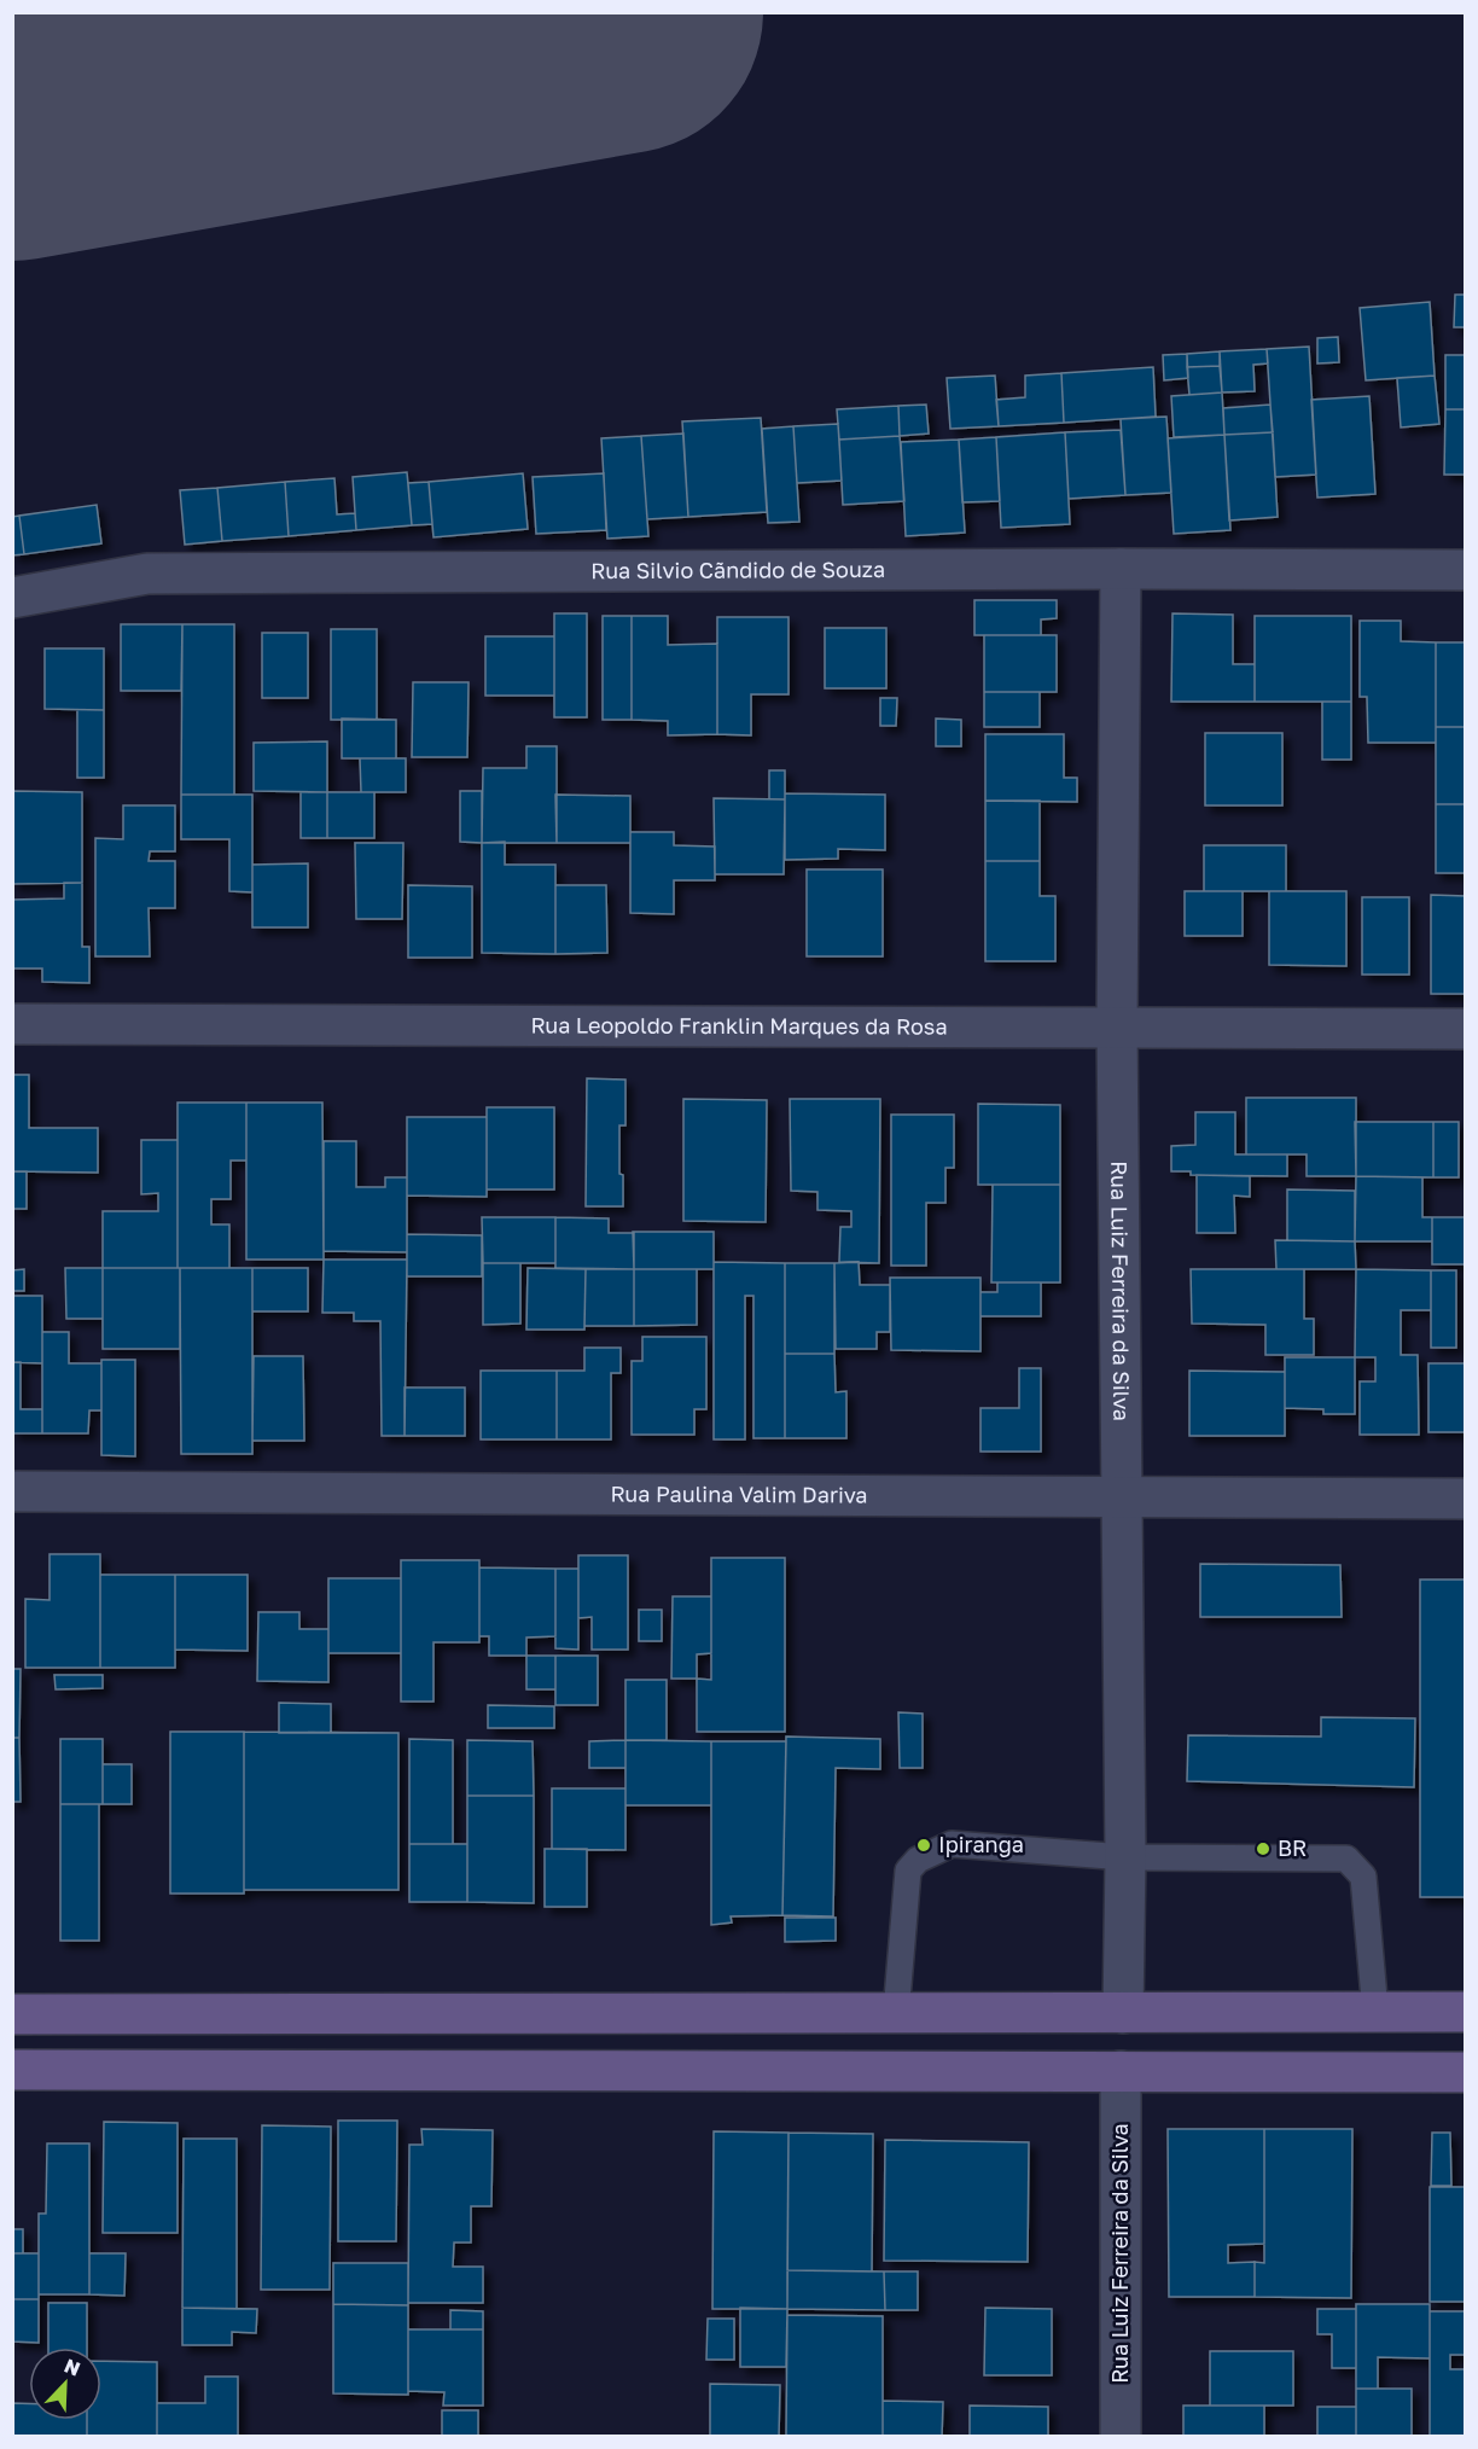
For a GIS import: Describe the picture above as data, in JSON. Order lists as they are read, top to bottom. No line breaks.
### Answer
{"streets":{"street":["Rua Silvio Cãndido de Souza","Rua Leopoldo Franklin Marques da Rosa","Rua Luiz Ferreira da Silva","Rua Paulina Valim Dariva"]},"crossings":[["Rua Silvio Cãndido de Souza","Rua Luiz Ferreira da Silva"],["Rua Leopoldo Franklin Marques da Rosa","Rua Luiz Ferreira da Silva"],["Rua Luiz Ferreira da Silva","Rua Paulina Valim Dariva"]],"places":["Ipiranga","BR"],"north":"top right"}
